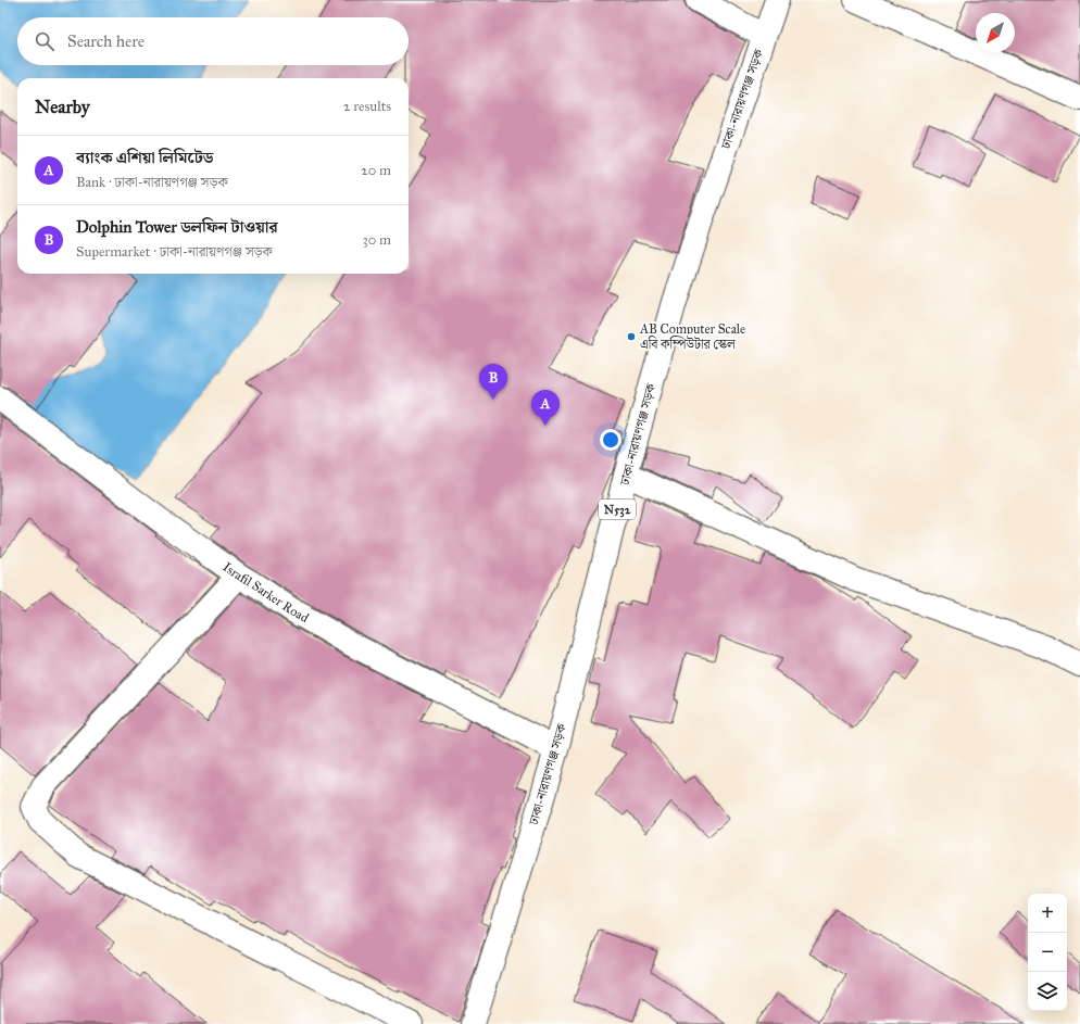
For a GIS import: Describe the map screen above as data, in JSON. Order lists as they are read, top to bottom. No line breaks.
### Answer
{"streets":{"main road":["ঢাকা-নারায়ণগঞ্জ সড়ক","N532","Israfil Sarker Road"]},"crossings":[["ঢাকা-নারায়ণগঞ্জ সড়ক","Israfil Sarker Road"]],"places":["AB Computer Scale এবি কম্পিউটার স্কেল"],"north":"bottom left","page":{"search":"Search here","heading":["Nearby","2 results"],"list":[{"mark":"A","name":"ব্যাংক এশিয়া লিমিটেড","note":"Bank · ঢাকা-নারায়ণগঞ্জ সড়ক","value":"20 m"},{"mark":"B","name":"Dolphin Tower ডলফিন টাওয়ার","note":"Supermarket · ঢাকা-নারায়ণগঞ্জ সড়ক","value":"30 m"}],"pins":["B","A"],"map_buttons":["+","−"]}}
